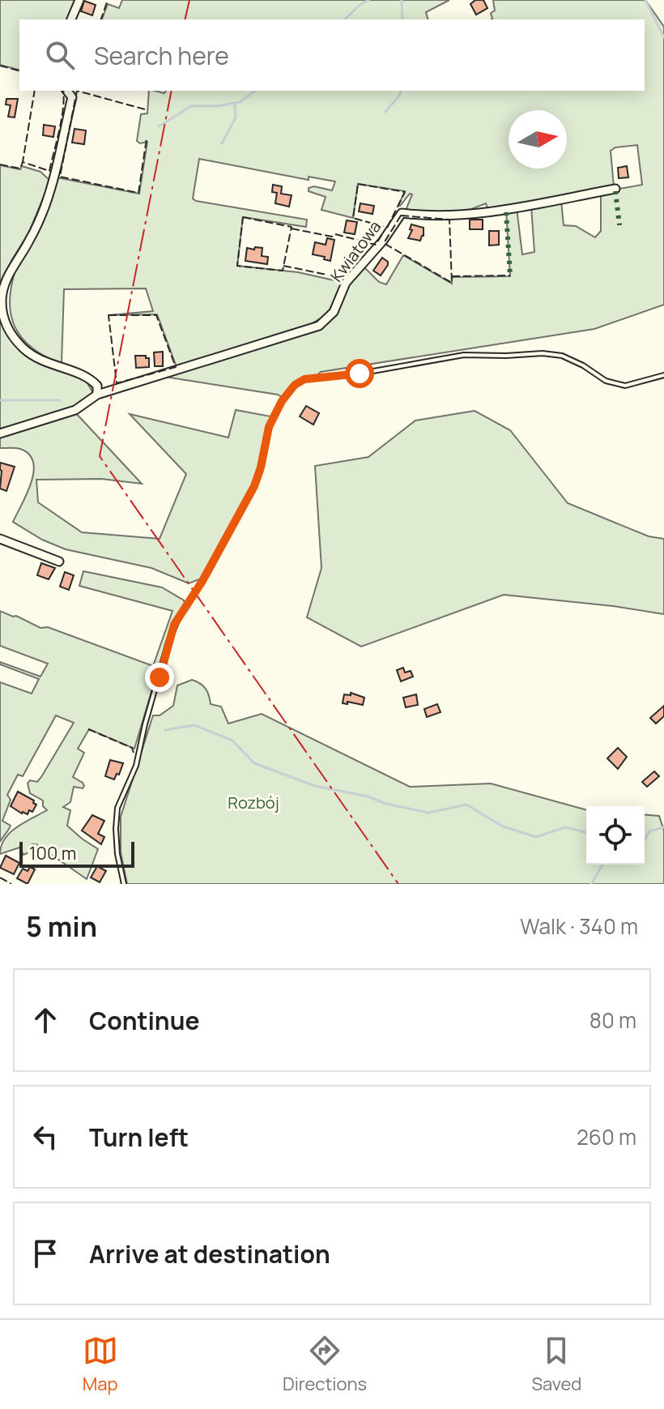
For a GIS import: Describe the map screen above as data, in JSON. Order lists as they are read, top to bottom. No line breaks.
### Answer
{"streets":{"street":["Kwiatowa"]},"parks":["Rozbój"],"scale_bar":"100 m","north":"right","page":{"search":"Search here","scale":"100 m","heading":["5 min","Walk · 340 m"],"list":[["Continue","80 m"],["Turn left","260 m"],"Arrive at destination"],"nav":["Map","Directions","Saved"]}}
